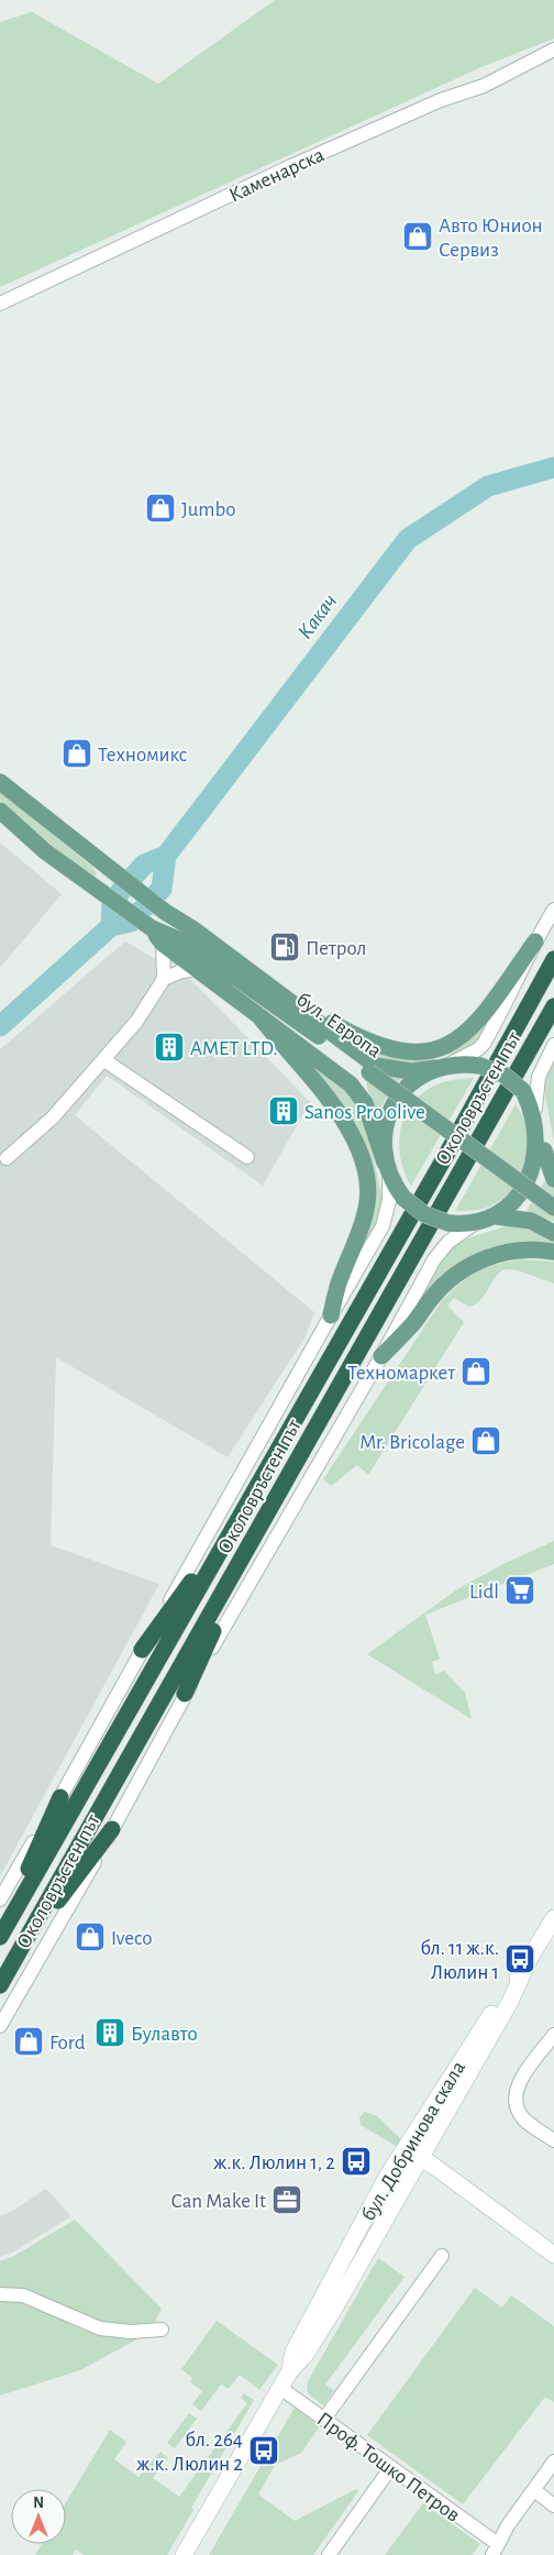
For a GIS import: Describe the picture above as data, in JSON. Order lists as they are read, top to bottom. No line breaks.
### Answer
{"streets":{"highway":["Околовръстен път"],"main road":["бул. Европа","бул. Добринова скала"],"street":["Каменарска","Проф. Тошко Петров"]},"crossings":[["бул. Европа","Околовръстен път"],["бул. Добринова скала","Проф. Тошко Петров"]],"water":["Какач"],"places":{"shop":["Авто Юнион Сервиз","Jumbo","Техномикс","Техномаркет","Mr. Bricolage","Iveco","Ford"],"fuel station":["Петрол"],"building":["AMET LTD.","Sanos Pro olive","Булавто"],"supermarket":["Lidl"],"bus stop":["бл. 11 ж.к. Люлин 1","ж.к. Люлин 1, 2","бл. 264 ж.к. Люлин 2"],"office":["Can Make It"]},"north":"top"}
